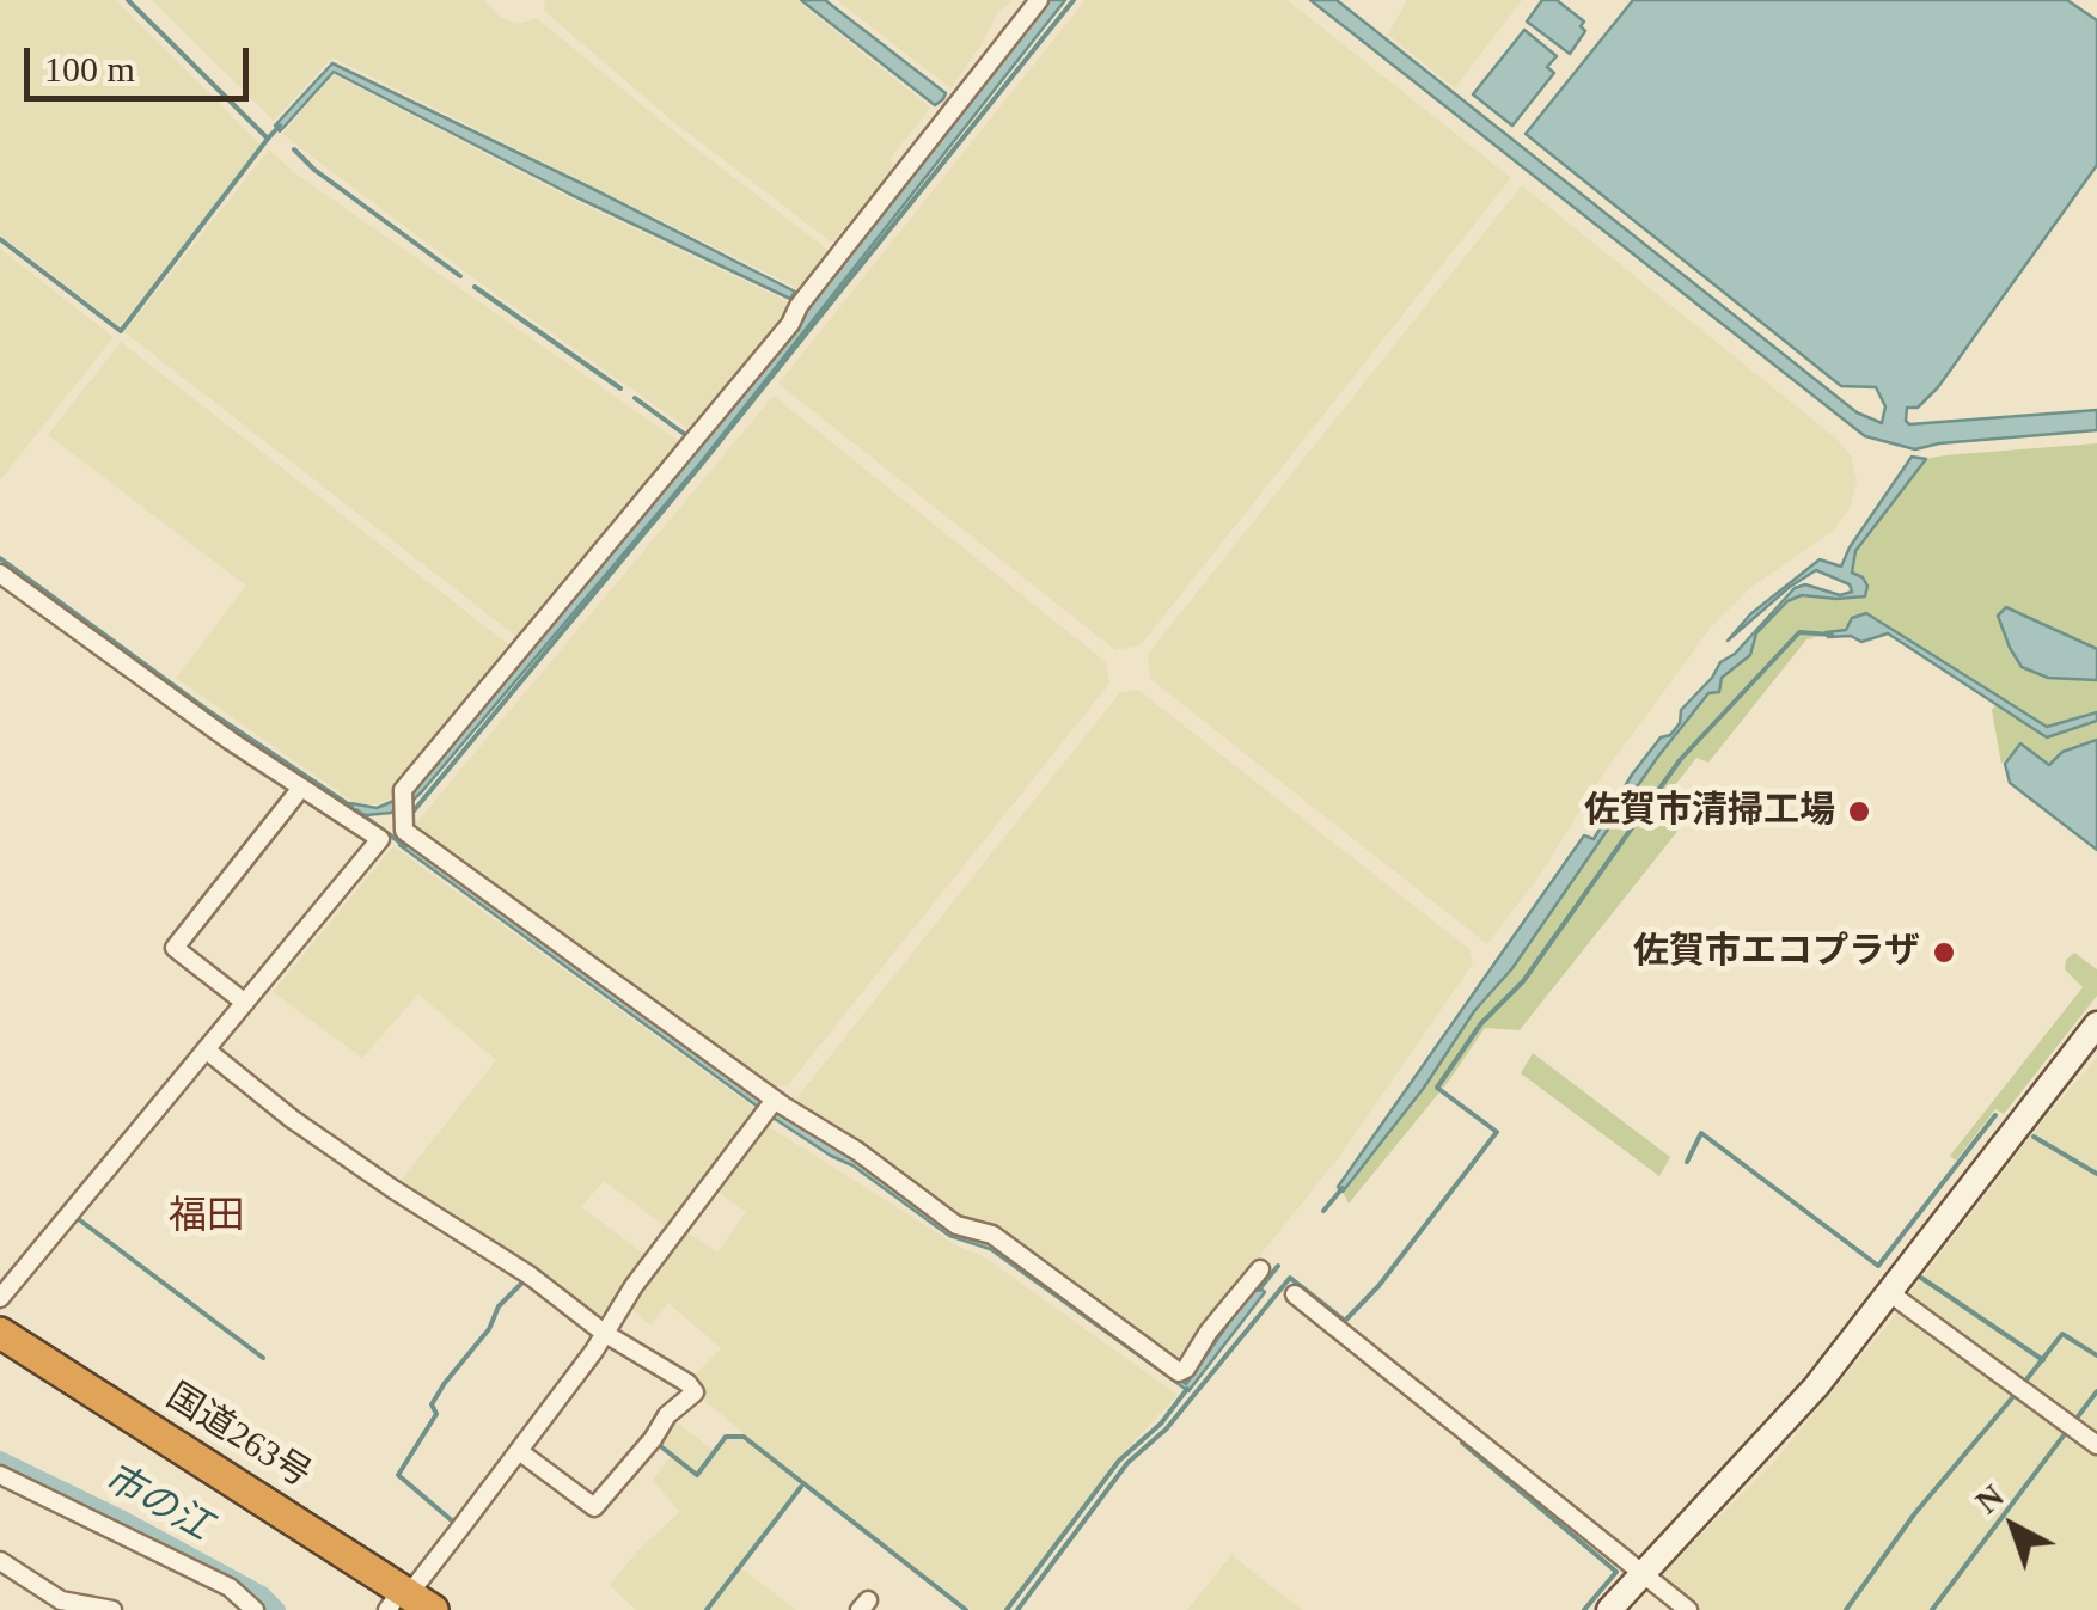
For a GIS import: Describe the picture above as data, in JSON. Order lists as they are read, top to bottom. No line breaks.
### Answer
{"streets":{"highway":["国道263号"]},"districts":["福田"],"water":["市の江"],"places":["佐賀市清掃工場","佐賀市エコプラザ"],"scale_bar":"100 m","north":"top left"}
